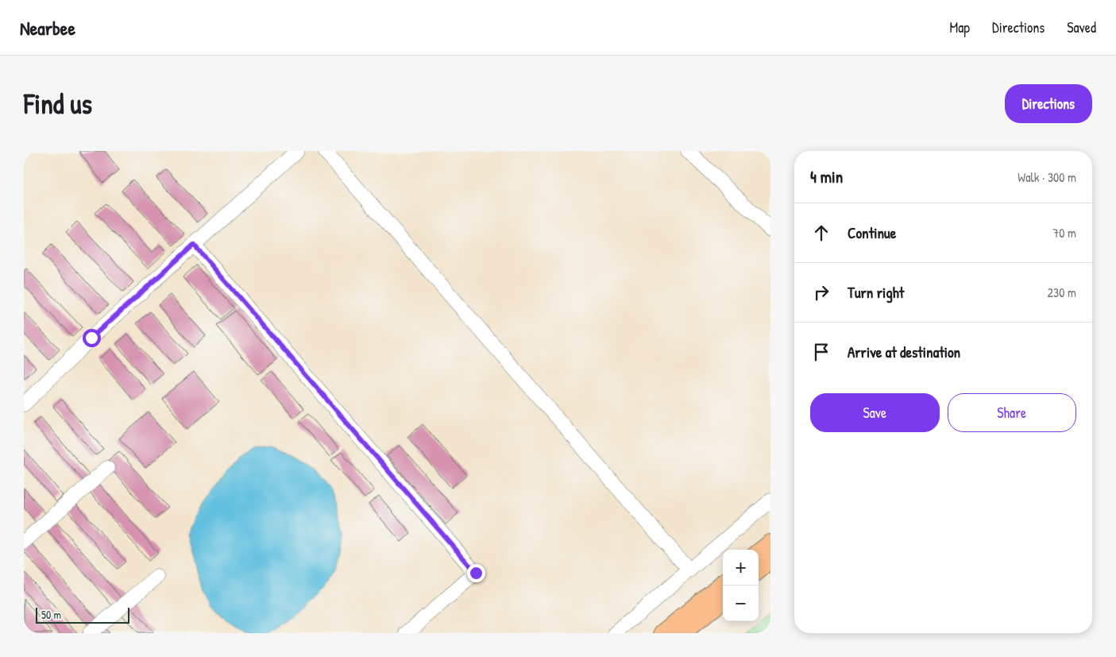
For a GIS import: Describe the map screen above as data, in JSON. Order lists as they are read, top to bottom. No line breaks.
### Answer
{"scale_bar":"50 m","page":{"header":"Nearbee","nav":["Map","Directions","Saved"],"buttons":["Directions",["Save","Share"]],"title":"Find us","heading":["4 min","Walk · 300 m"],"list":[["Continue","70 m"],["Turn right","230 m"],"Arrive at destination"],"map_buttons":["+","−"],"scale":"50 m"}}
